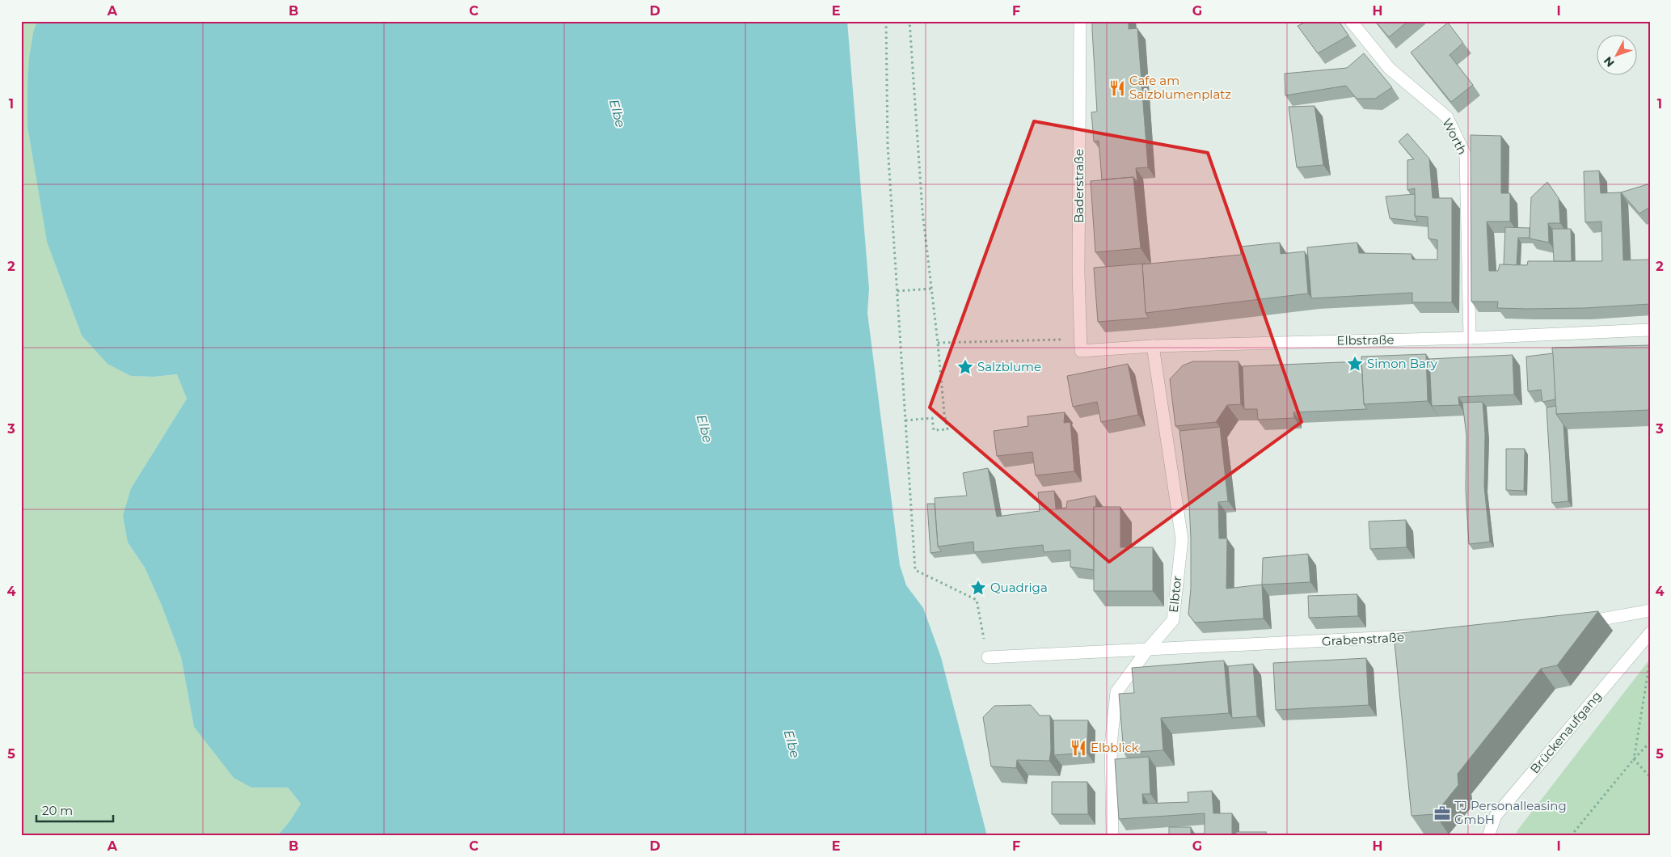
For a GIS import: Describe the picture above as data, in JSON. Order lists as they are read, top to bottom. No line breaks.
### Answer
{"streets":{"street":["Worth","Baderstraße","Elbstraße","Elbtor","Grabenstraße","Brückenaufgang"]},"crossings":[["Worth","Elbstraße"],["Baderstraße","Elbstraße"],["Elbstraße","Elbtor"],["Elbtor","Grabenstraße"]],"water":["Elbe"],"places":{"restaurant":["Cafe am Salzblumenplatz","Elbblick"],"place":["Simon Bary","Salzblume","Quadriga"],"office":["TJ Personalleasing GmbH"]},"scale_bar":"20 m","north":"bottom left","grid":{"columns":["A","B","C","D","E","F","G","H","I"],"rows":["1","2","3","4","5"]}}
